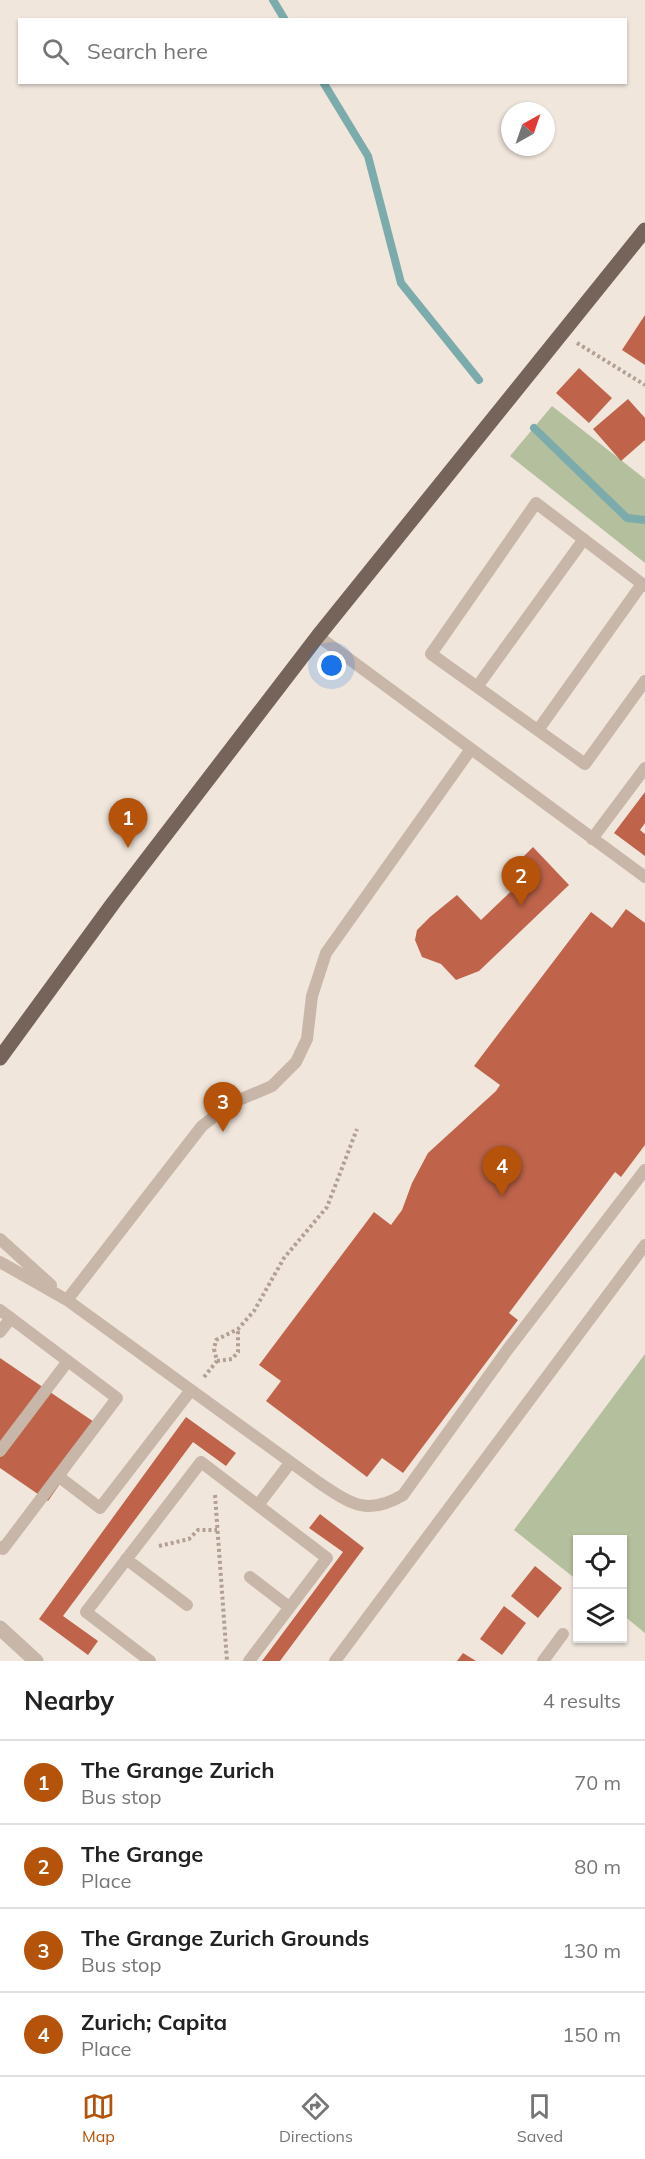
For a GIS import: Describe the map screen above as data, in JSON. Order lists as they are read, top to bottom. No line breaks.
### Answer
{"north":"top right","page":{"search":"Search here","pins":["1","2","3","4"],"heading":["Nearby","4 results"],"list":[{"mark":"1","name":"The Grange Zurich","note":"Bus stop","value":"70 m"},{"mark":"2","name":"The Grange","note":"Place","value":"80 m"},{"mark":"3","name":"The Grange Zurich Grounds","note":"Bus stop","value":"130 m"},{"mark":"4","name":"Zurich; Capita","note":"Place","value":"150 m"}],"nav":["Map","Directions","Saved"]}}
